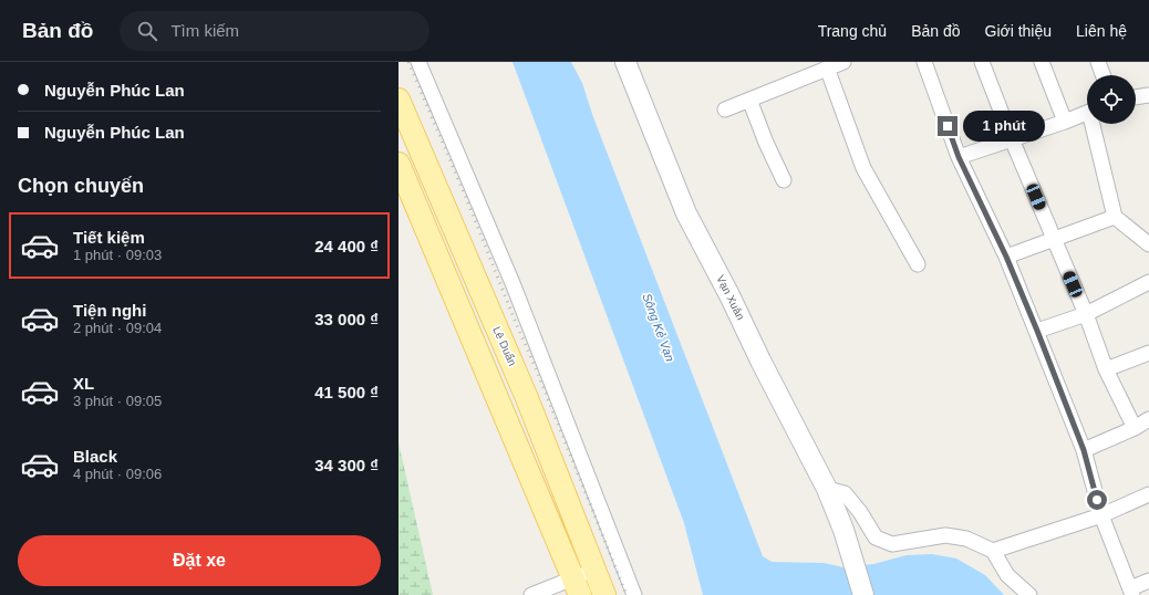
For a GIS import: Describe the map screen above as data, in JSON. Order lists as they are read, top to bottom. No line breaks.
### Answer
{"streets":{"main road":["Lê Duẩn"],"street":["Vạn Xuân"]},"water":["Sông Kẻ Vạn"],"page":{"header":"Bản đồ","search":"Tìm kiếm","nav":["Trang chủ","Bản đồ","Giới thiệu","Liên hệ"],"banner":["Nguyễn Phúc Lan","Nguyễn Phúc Lan"],"bubble":"1 phút","heading":"Chọn chuyến","list":[{"name":"Tiết kiệm","note":"1 phút · 09:03","value":"24 400 ₫"},{"name":"Tiện nghi","note":"2 phút · 09:04","value":"33 000 ₫"},{"name":"XL","note":"3 phút · 09:05","value":"41 500 ₫"},{"name":"Black","note":"4 phút · 09:06","value":"34 300 ₫"}],"buttons":"Đặt xe"}}
